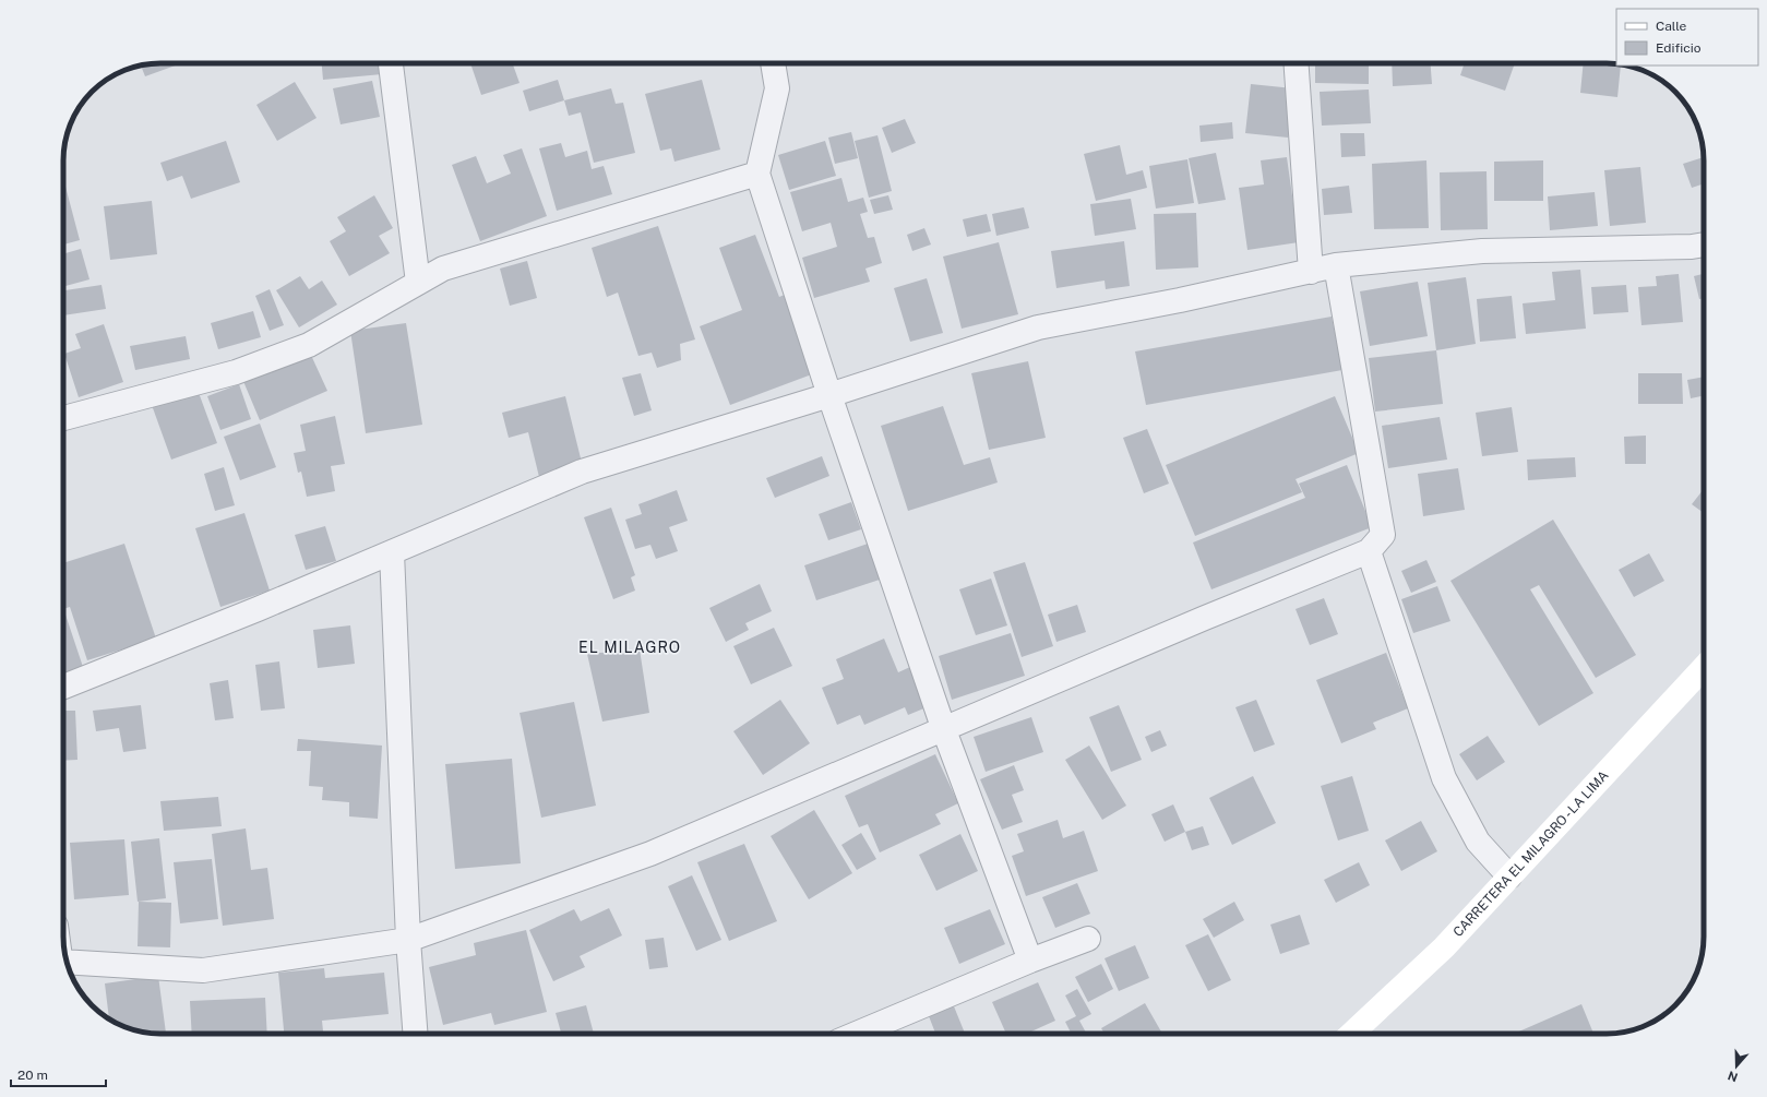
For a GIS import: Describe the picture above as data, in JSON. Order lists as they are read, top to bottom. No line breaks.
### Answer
{"streets":{"main road":["CARRETERA EL MILAGRO - LA LIMA"]},"districts":["EL MILAGRO"],"legend":["Calle","Edificio"],"scale_bar":"20 m","north":"bottom"}
